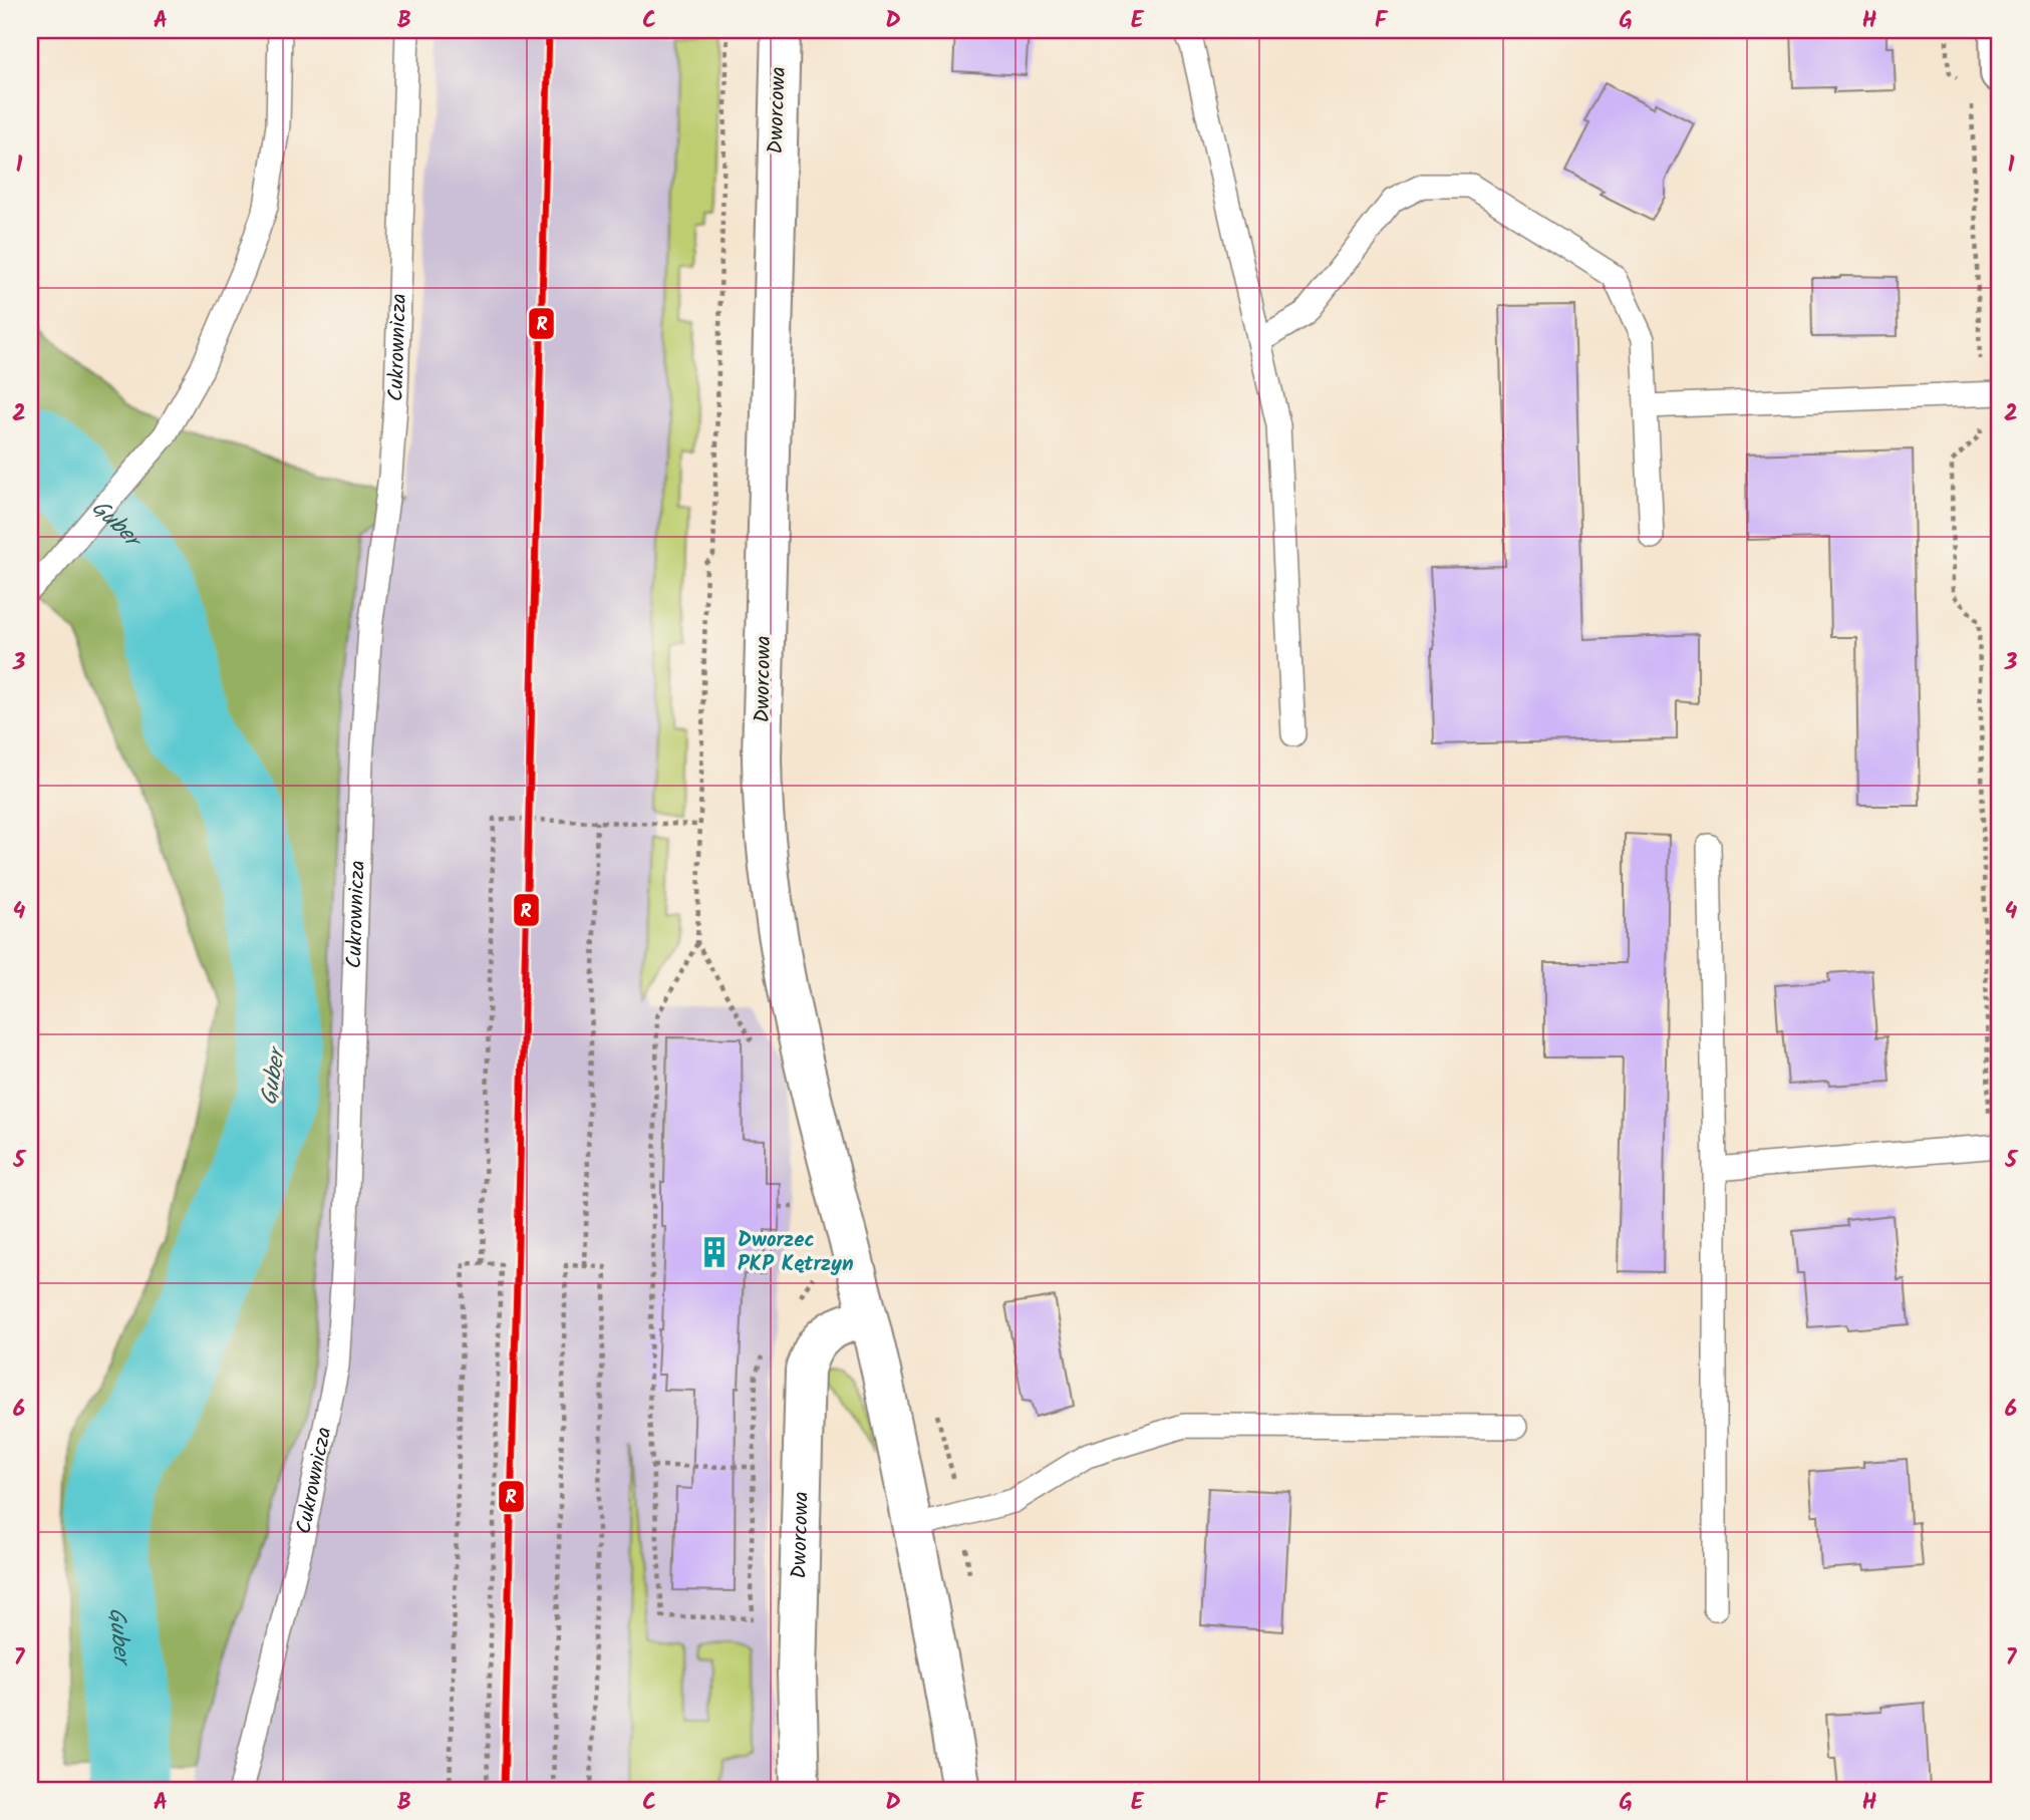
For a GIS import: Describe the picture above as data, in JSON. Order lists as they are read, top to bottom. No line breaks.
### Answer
{"streets":{"street":["Dworcowa"],"lane":["Cukrownicza"]},"water":["Guber"],"places":{"building":["Dworzec PKP Kętrzyn"]},"lines":["transit line R"],"grid":{"columns":["A","B","C","D","E","F","G","H"],"rows":["1","2","3","4","5","6","7"]}}
